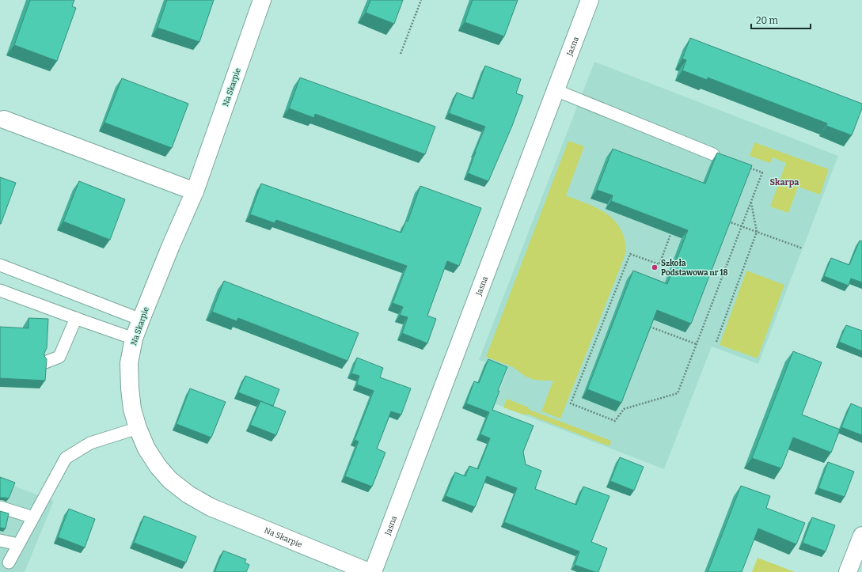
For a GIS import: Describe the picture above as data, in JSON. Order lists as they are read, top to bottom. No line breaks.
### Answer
{"streets":{"street":["Jasna","Na Skarpie"]},"districts":["Skarpa"],"places":["Szkoła Podstawowa nr 18"],"scale_bar":"20 m"}
